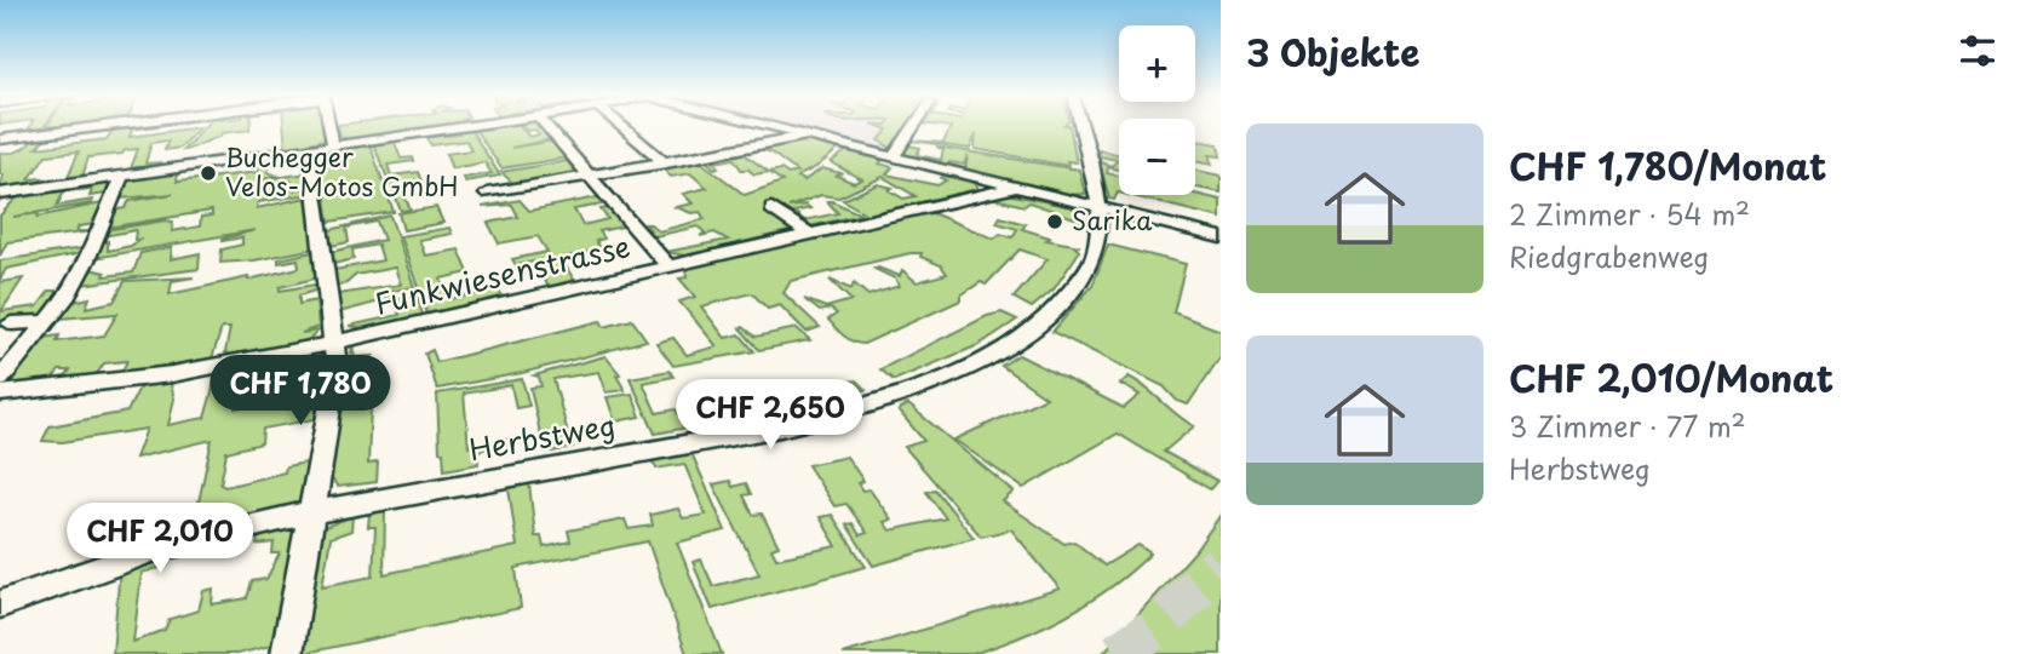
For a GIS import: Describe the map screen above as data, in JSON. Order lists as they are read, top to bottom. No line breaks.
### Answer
{"streets":{"street":["Funkwiesenstrasse","Herbstweg"]},"places":["Buchegger Velos-Motos GmbH","Sarika"],"page":{"heading":"3 Objekte","map_buttons":["+","−"],"list":[{"name":"CHF 1,780/Monat","note":"2 Zimmer · 54 m² · Riedgrabenweg"},{"name":"CHF 2,010/Monat","note":"3 Zimmer · 77 m² · Herbstweg"}],"price":["CHF 1,780","CHF 2,650","CHF 2,010"]}}
